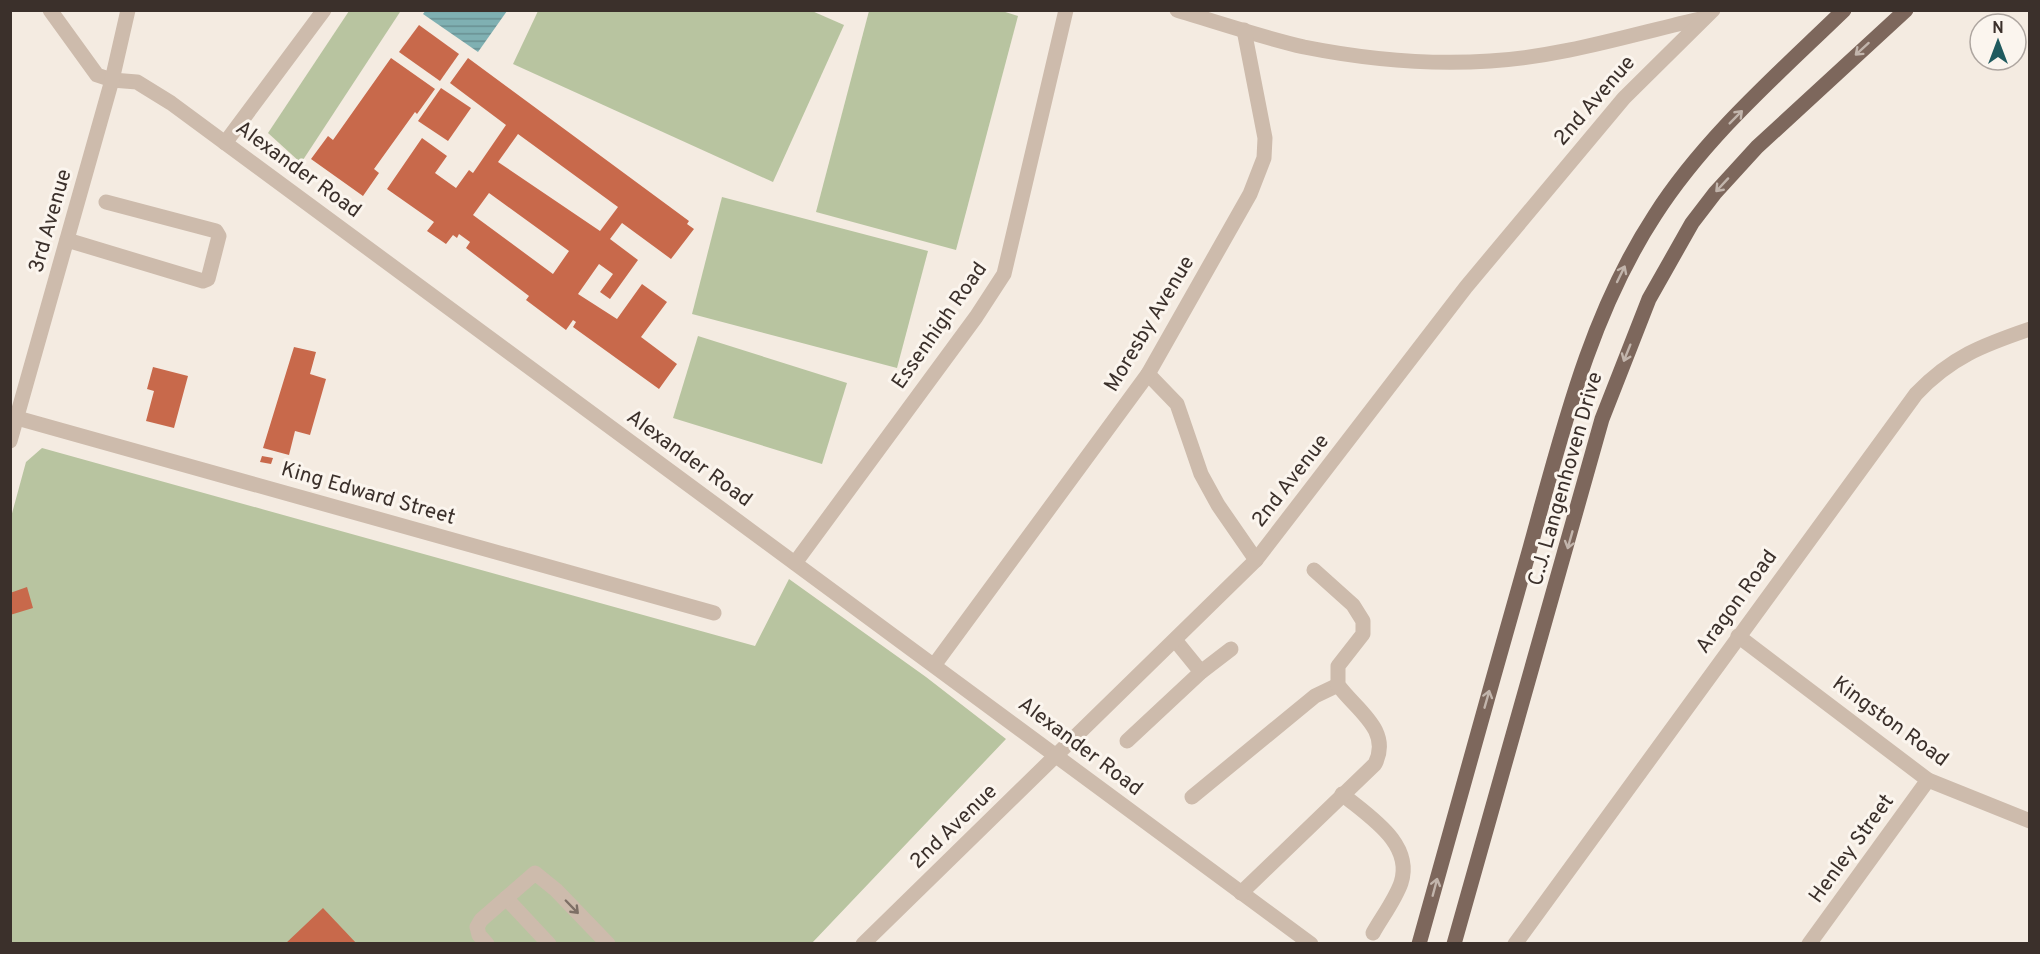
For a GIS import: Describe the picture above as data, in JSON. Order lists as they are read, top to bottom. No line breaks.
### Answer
{"streets":{"main road":["C.J. Langenhoven Drive"],"street":["2nd Avenue","Alexander Road","3rd Avenue","Moresby Avenue","Essenhigh Road","King Edward Street","Aragon Road","Kingston Road","Henley Street"]},"crossings":[["2nd Avenue","Alexander Road"],["Alexander Road","3rd Avenue"],["Alexander Road","Moresby Avenue"],["Alexander Road","Essenhigh Road"],["3rd Avenue","King Edward Street"],["Aragon Road","Kingston Road"],["Kingston Road","Henley Street"]],"north":"top"}
